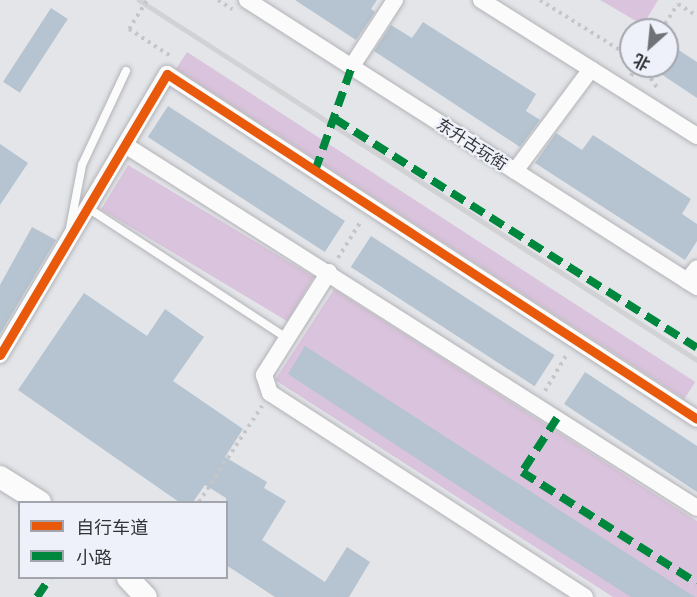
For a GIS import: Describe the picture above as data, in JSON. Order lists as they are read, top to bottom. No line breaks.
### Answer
{"streets":{"street":["东升古玩街"]},"legend":["自行车道","小路"],"north":"bottom left"}
